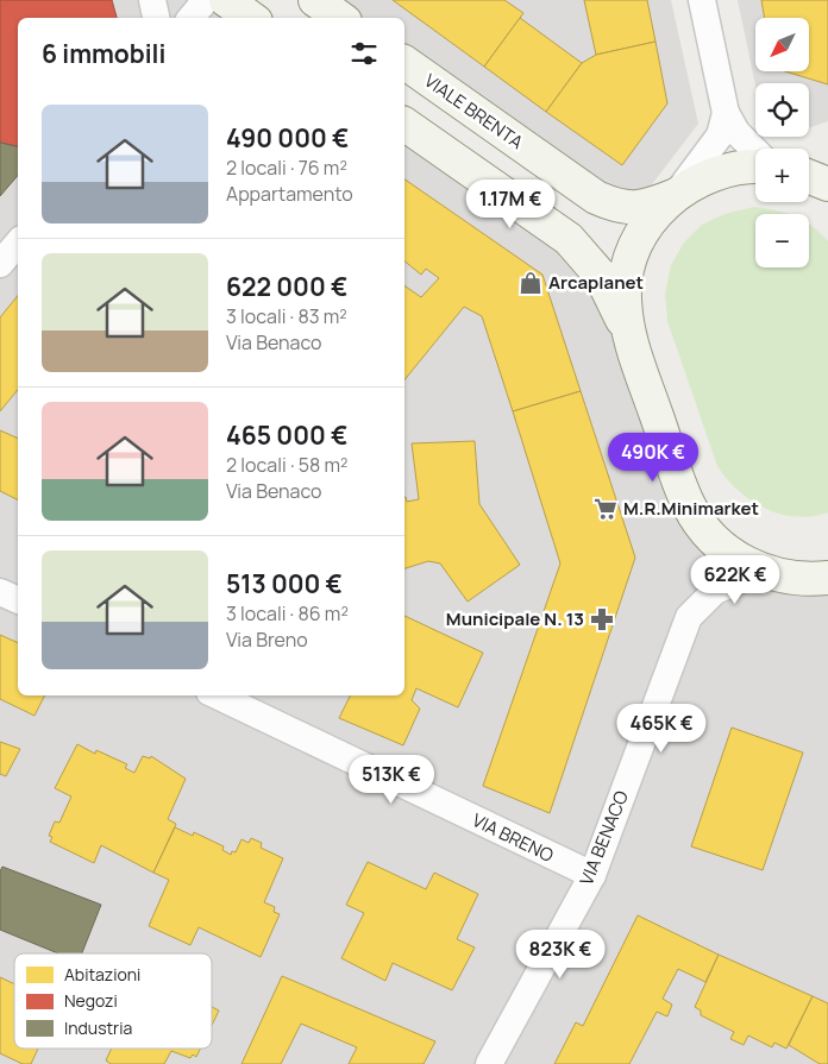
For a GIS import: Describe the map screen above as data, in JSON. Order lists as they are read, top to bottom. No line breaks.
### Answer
{"streets":{"street":["VIALE BRENTA","VIA BRENO","VIA BENACO"]},"crossings":[["VIA BRENO","VIA BENACO"]],"places":{"shop":["Arcaplanet"],"supermarket":["M.R.Minimarket"],"pharmacy":["Municipale N. 13"]},"legend":["Abitazioni","Negozi","Industria"],"north":"bottom left","page":{"map_buttons":["+","−"],"heading":"6 immobili","list":[{"name":"490 000 €","note":"2 locali · 76 m² · Appartamento"},{"name":"622 000 €","note":"3 locali · 83 m² · Via Benaco"},{"name":"465 000 €","note":"2 locali · 58 m² · Via Benaco"},{"name":"513 000 €","note":"3 locali · 86 m² · Via Breno"}],"price":["1.17M €","490K €","622K €","465K €","513K €","823K €"]}}
